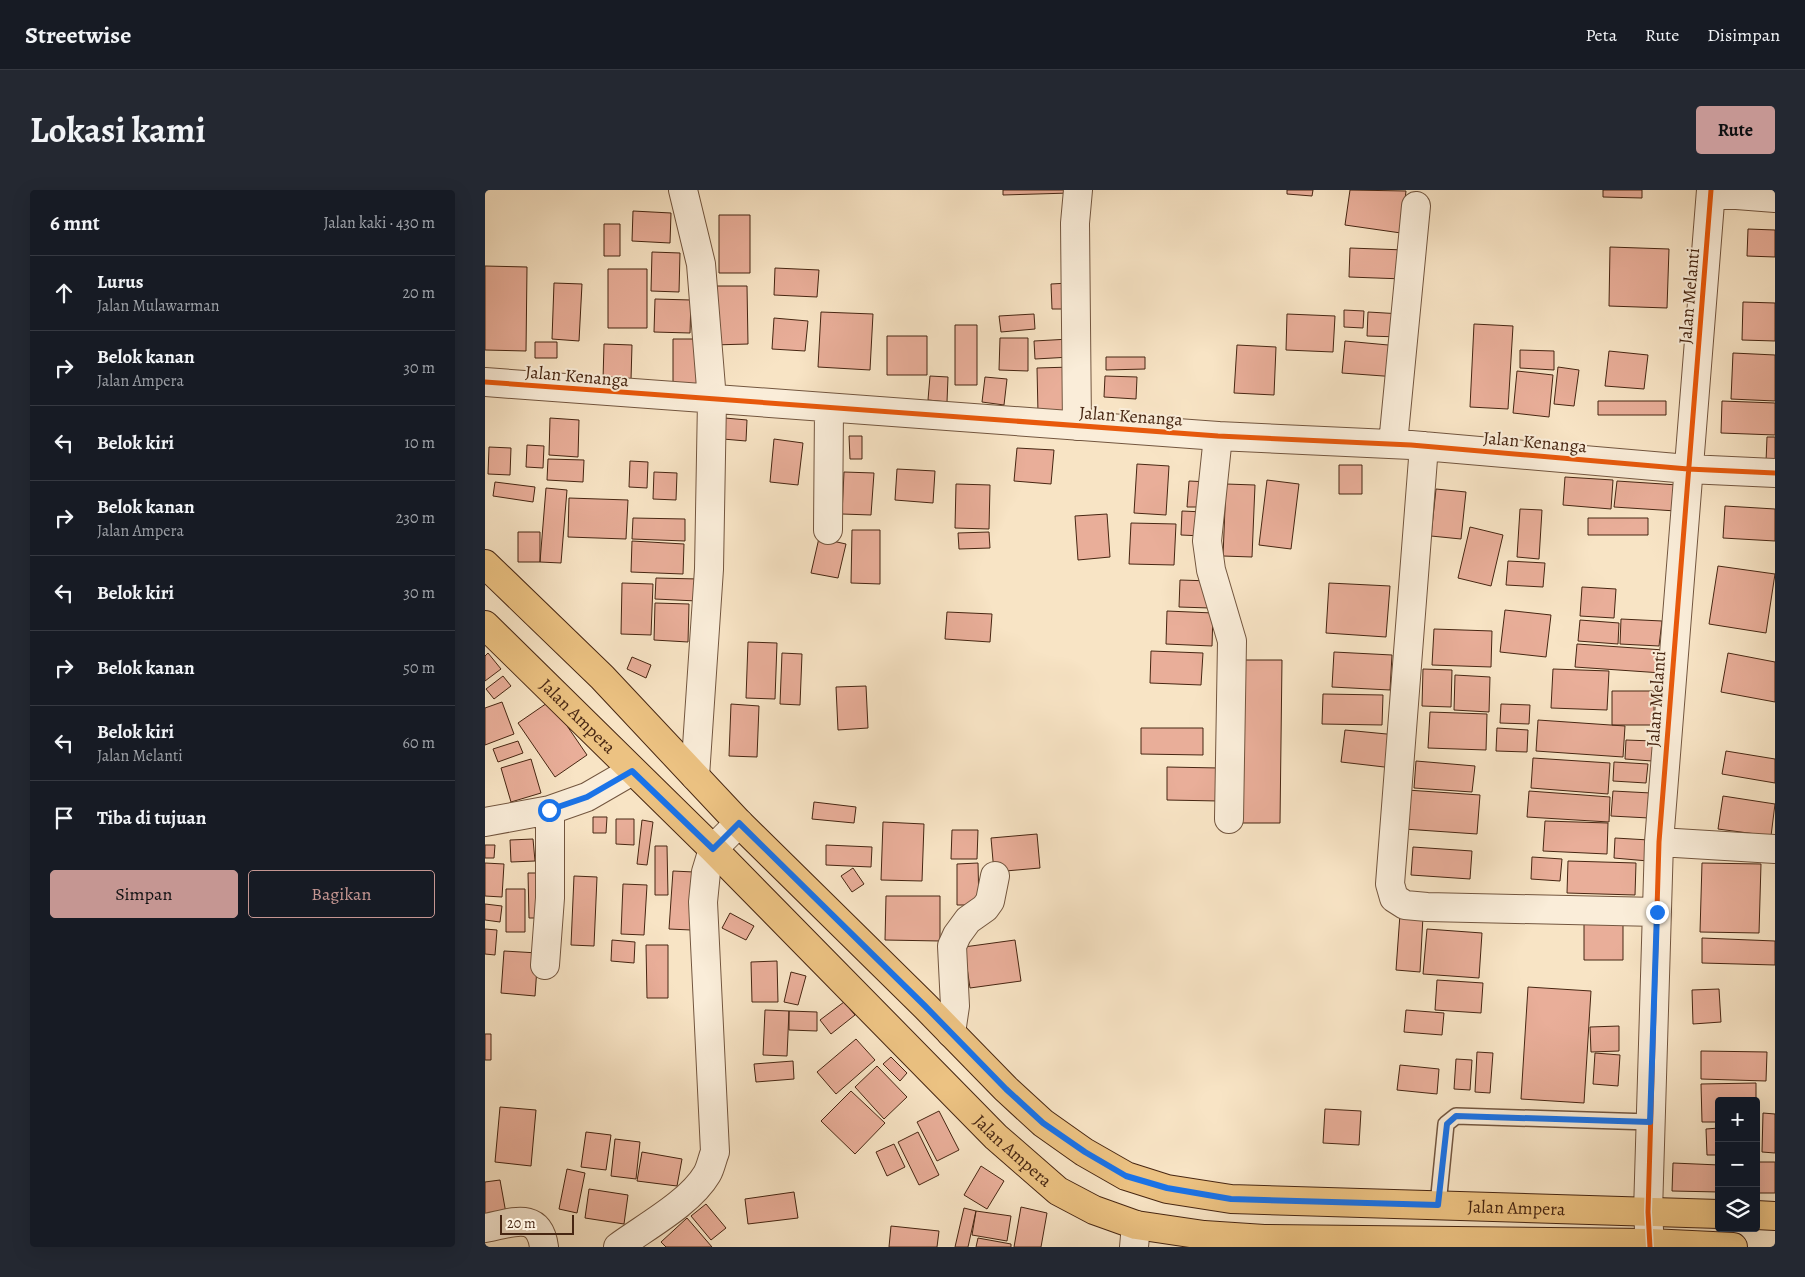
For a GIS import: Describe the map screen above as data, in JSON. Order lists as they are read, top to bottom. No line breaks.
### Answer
{"streets":{"main road":["Jalan Ampera"],"street":["Jalan Melanti","Jalan Kenanga"]},"crossings":[["Jalan Melanti","Jalan Kenanga"],["Jalan Melanti","Jalan Ampera"]],"scale_bar":"20 m","page":{"header":"Streetwise","nav":["Peta","Rute","Disimpan"],"title":"Lokasi kami","buttons":["Rute",["Simpan","Bagikan"]],"heading":["6 mnt","Jalan kaki · 430 m"],"list":[["Lurus","Jalan Mulawarman","20 m"],["Belok kanan","Jalan Ampera","30 m"],["Belok kiri","10 m"],["Belok kanan","Jalan Ampera","230 m"],["Belok kiri","30 m"],["Belok kanan","50 m"],["Belok kiri","Jalan Melanti","60 m"],"Tiba di tujuan"],"map_buttons":["+","−"],"scale":"20 m"}}
